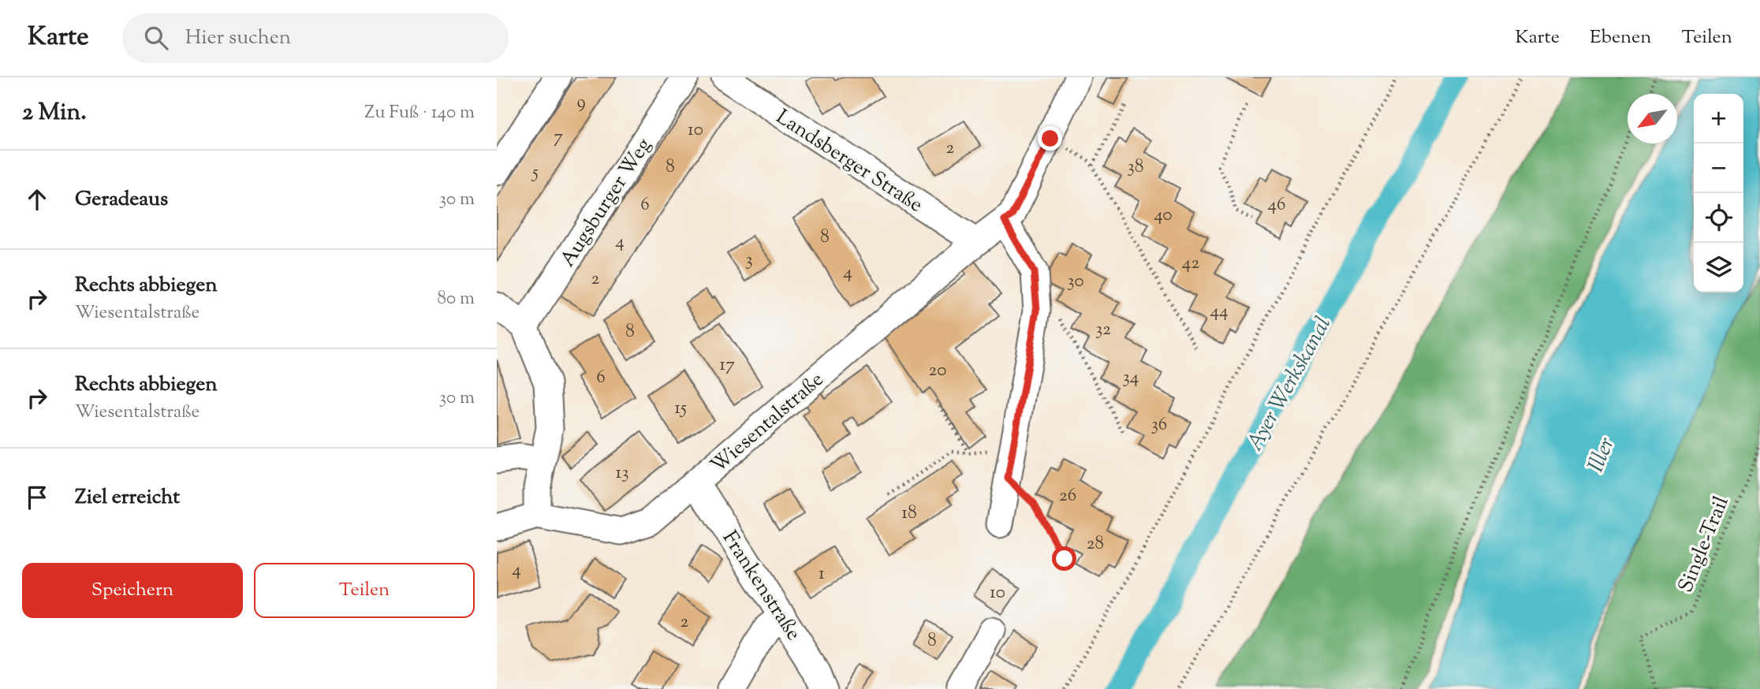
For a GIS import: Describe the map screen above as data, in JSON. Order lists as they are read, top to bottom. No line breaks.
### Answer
{"streets":{"street":["Landsberger Straße","Augsburger Weg","Wiesentalstraße","Frankenstraße"],"path":["Single-Trail"]},"crossings":[["Landsberger Straße","Wiesentalstraße"],["Wiesentalstraße","Frankenstraße"]],"water":["Ayer Werkskanal","Iller"],"house_numbers":["9","10","7","2","8","38","5","6","46","40","8","4","3","42","4","2","30","44","32","8","17","20","6","34","15","36","13","26","18","28","4","1","10","2","8"],"north":"bottom left","page":{"header":"Karte","search":"Hier suchen","nav":["Karte","Ebenen","Teilen"],"heading":["2 Min.","Zu Fuß · 140 m"],"map_buttons":["+","−"],"list":[["Geradeaus","30 m"],["Rechts abbiegen","Wiesentalstraße","80 m"],["Rechts abbiegen","Wiesentalstraße","30 m"],"Ziel erreicht"],"buttons":["Speichern","Teilen"]}}
